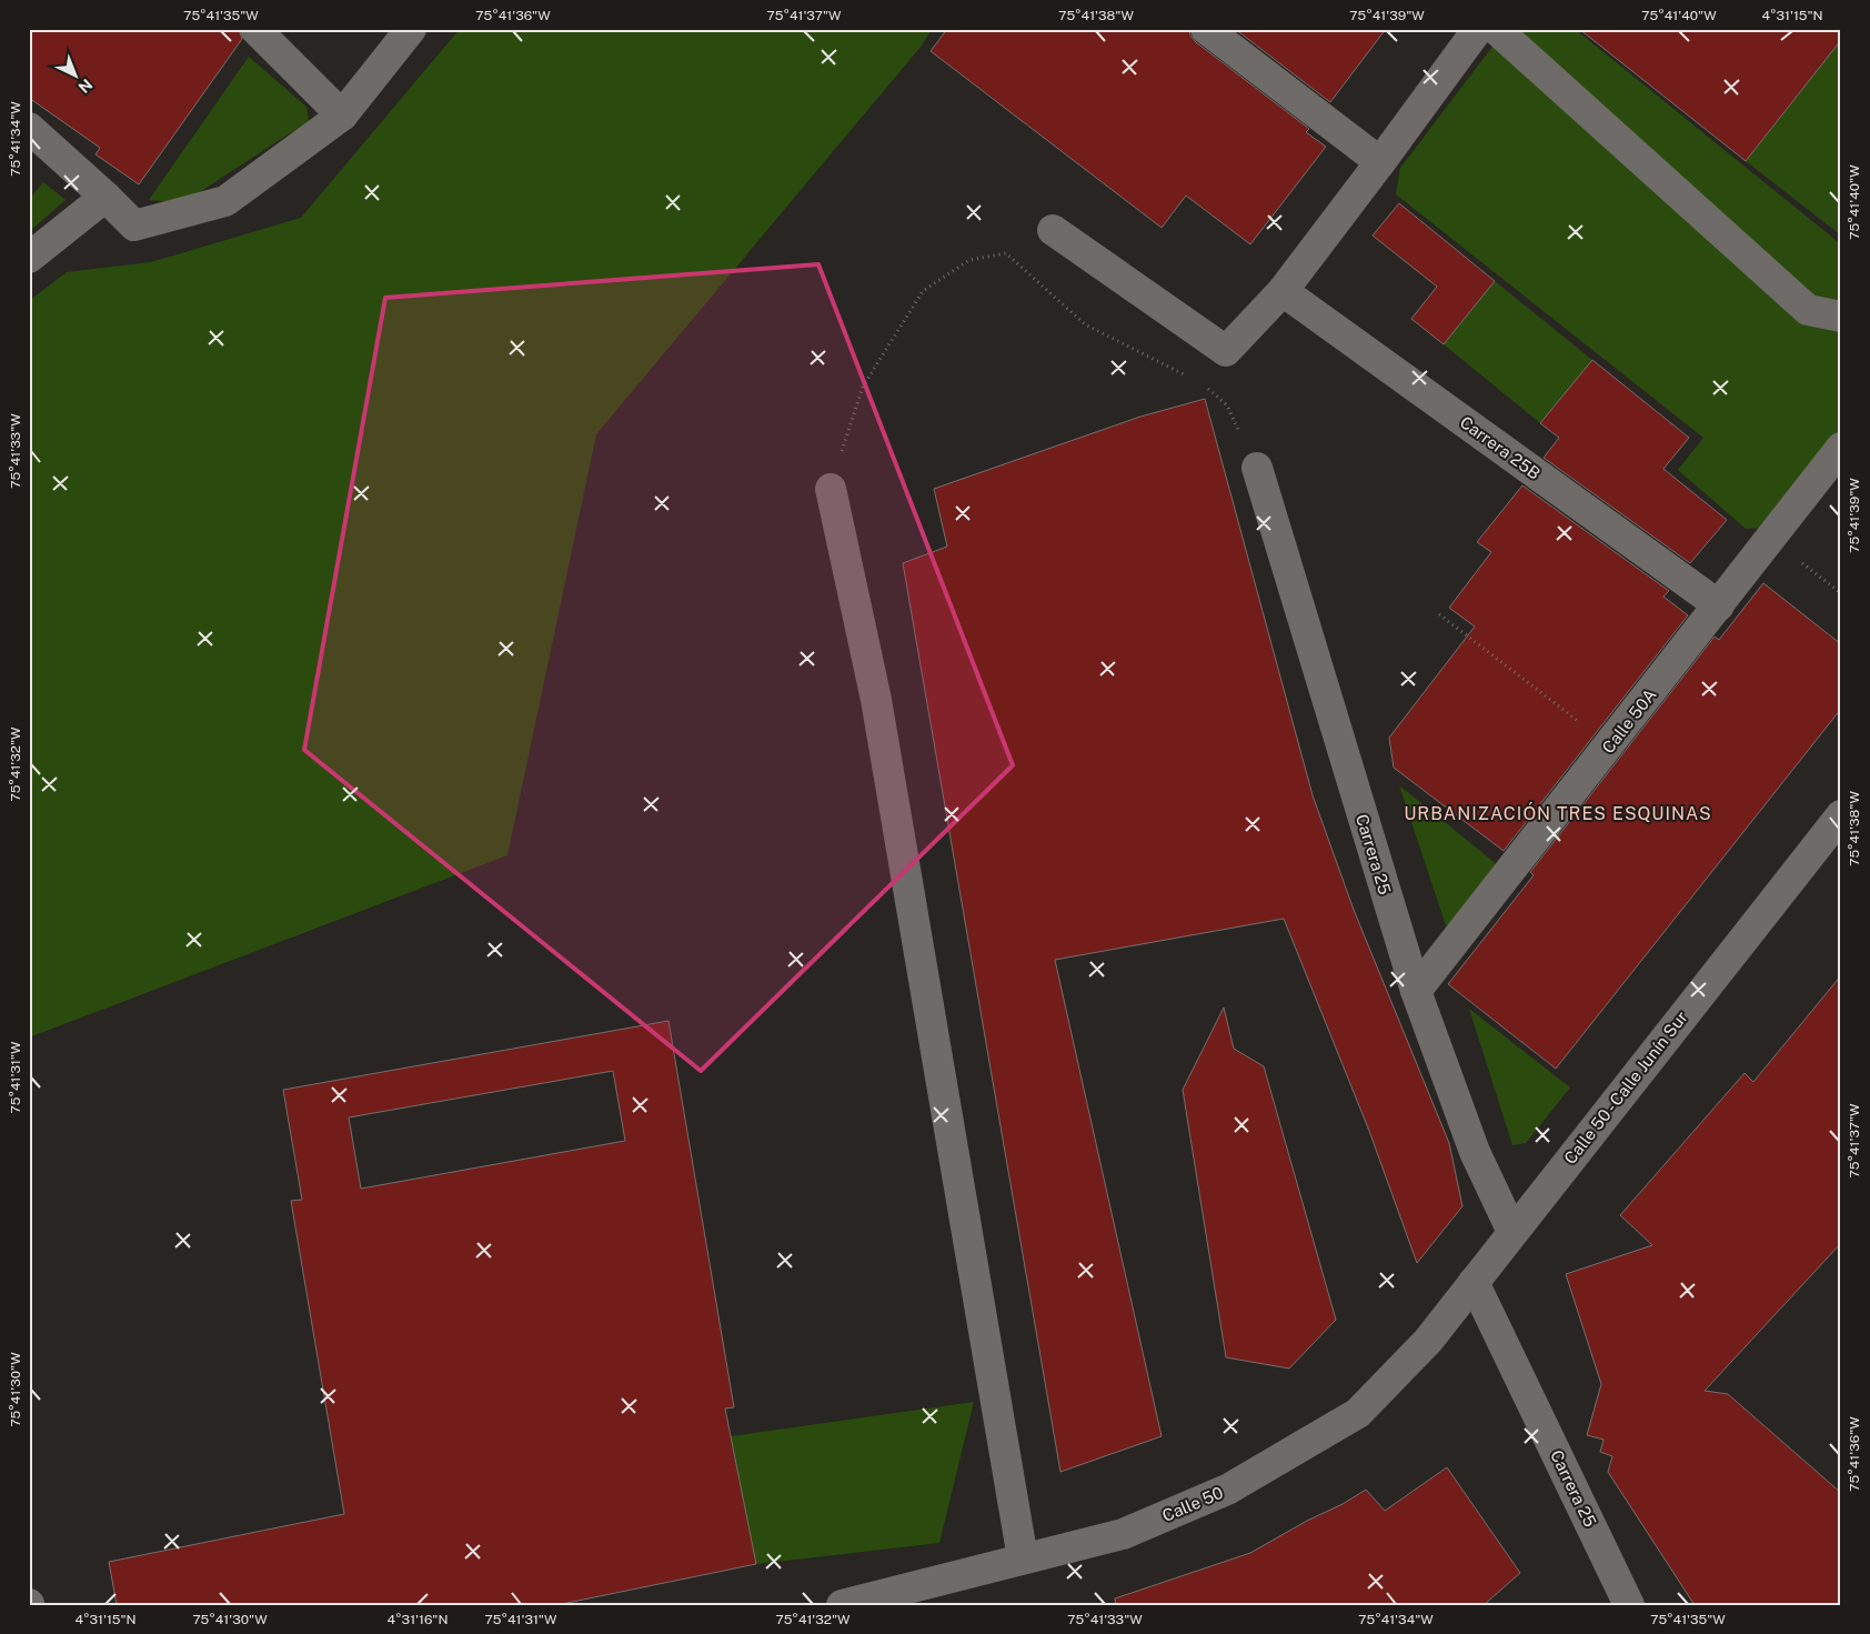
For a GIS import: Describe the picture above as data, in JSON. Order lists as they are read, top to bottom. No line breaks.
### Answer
{"streets":{"street":["Carrera 25B","Calle 50A","Carrera 25","Calle 50 - Calle Junín Sur","Calle 50"]},"crossings":[["Carrera 25B","Calle 50A"],["Calle 50A","Carrera 25"],["Carrera 25","Calle 50 - Calle Junín Sur"],["Carrera 25","Calle 50"],["Calle 50 - Calle Junín Sur","Calle 50"]],"districts":["URBANIZACIÓN TRES ESQUINAS"],"north":"bottom right","coordinates":["75°41'35\"W","75°41'36\"W","75°41'37\"W","75°41'38\"W","75°41'39\"W","75°41'40\"W","4°31'15\"N","75°41'34\"W","75°41'33\"W","75°41'32\"W","75°41'31\"W","75°41'30\"W","4°31'16\"N"]}
